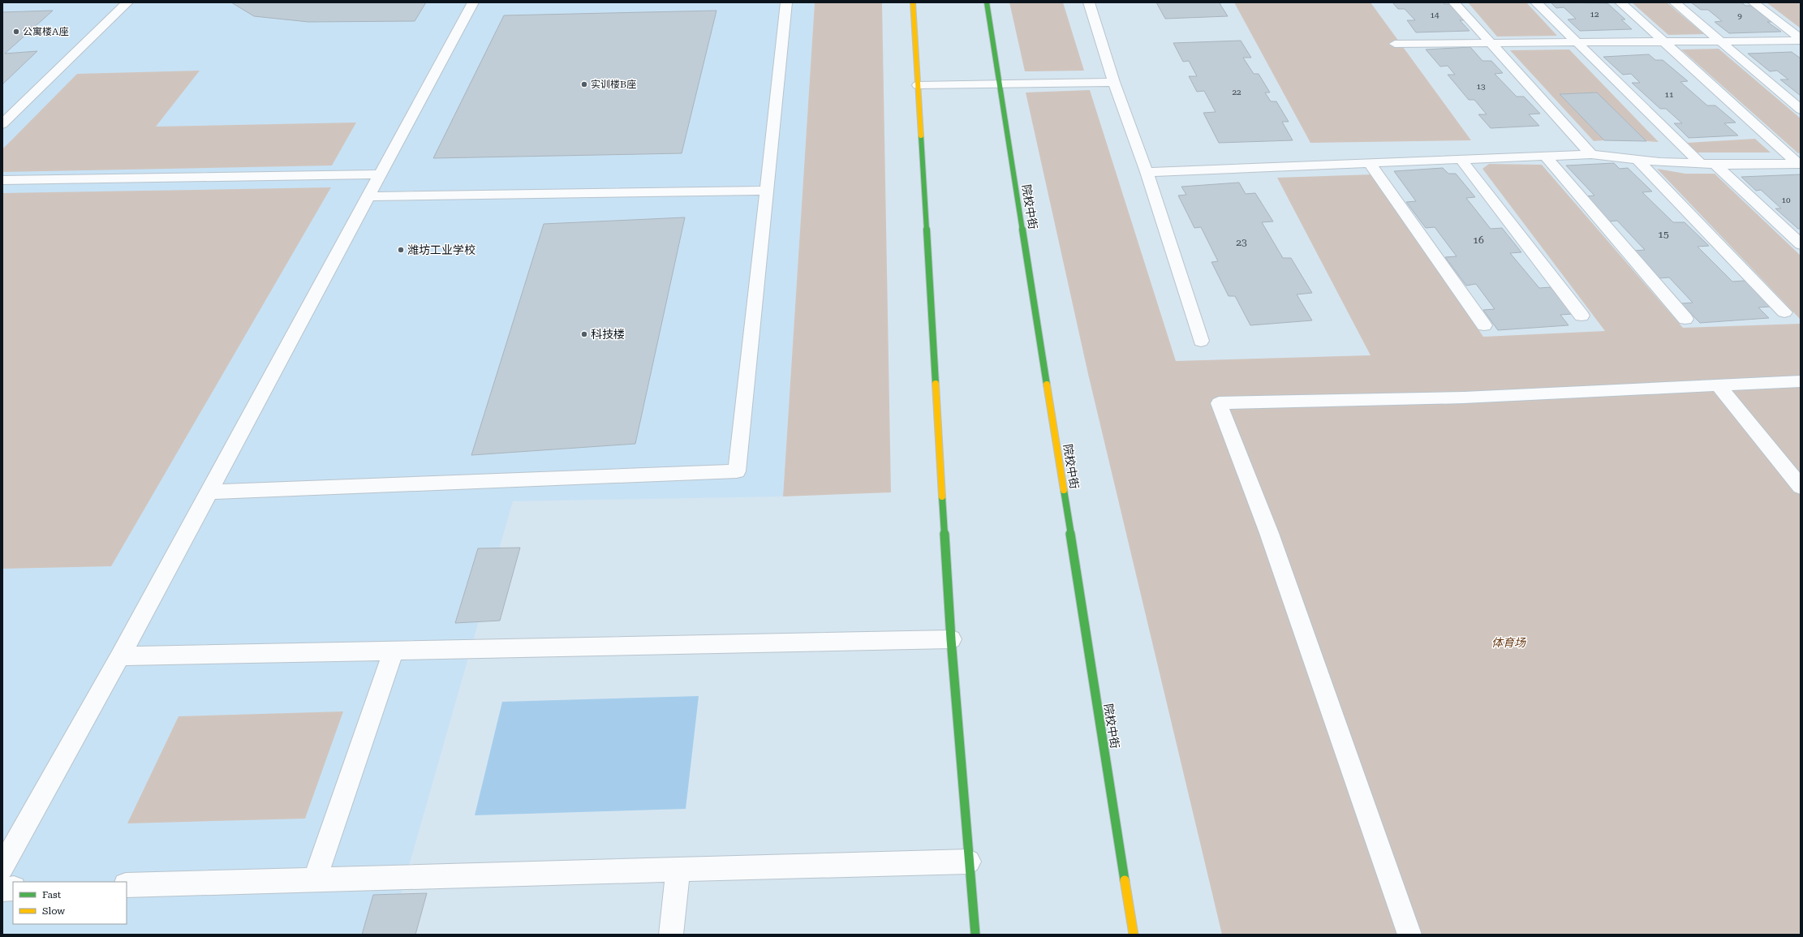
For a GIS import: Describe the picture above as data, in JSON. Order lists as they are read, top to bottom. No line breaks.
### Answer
{"streets":{"main road":["院校中街"]},"parks":["体育场"],"places":["公寓楼A座","实训楼B座","潍坊工业学校","科技楼"],"house_numbers":["12","14","9","13","22","11","10","15","16","23"],"legend":["Fast","Slow"]}
